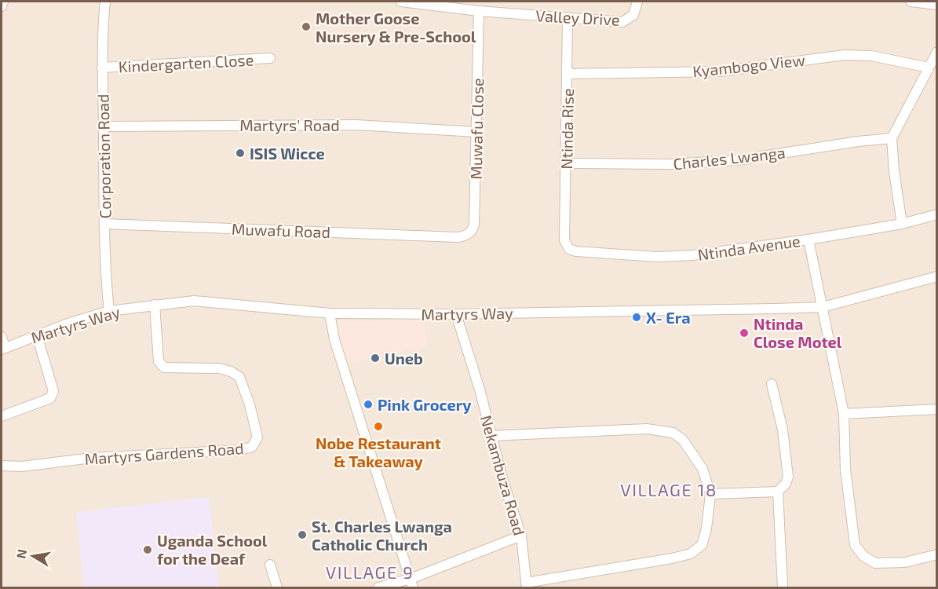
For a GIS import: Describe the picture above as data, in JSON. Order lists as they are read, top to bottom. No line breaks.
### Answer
{"streets":{"street":["Valley Drive","Kindergarten Close","Kyambogo View","Martyrs' Road","Muwafu Close","Ntinda Rise","Corporation Road","Charles Lwanga","Muwafu Road","Ntinda Avenue","Martyrs Way","Martyrs Gardens Road","Nekambuza Road"]},"crossings":[["Valley Drive","Muwafu Close"],["Valley Drive","Ntinda Rise"],["Kindergarten Close","Corporation Road"],["Kyambogo View","Ntinda Rise"],["Martyrs' Road","Muwafu Close"],["Martyrs' Road","Corporation Road"],["Muwafu Close","Muwafu Road"],["Ntinda Rise","Charles Lwanga"],["Ntinda Rise","Ntinda Avenue"],["Corporation Road","Muwafu Road"],["Corporation Road","Martyrs Way"],["Martyrs Way","Martyrs Gardens Road"],["Martyrs Way","Nekambuza Road"]],"districts":["VILLAGE 18","VILLAGE 9"],"places":["Mother Goose Nursery & Pre-School","ISIS Wicce","X- Era","Ntinda Close Motel","Uneb","Pink Grocery","Nobe Restaurant & Takeaway","St. Charles Lwanga Catholic Church","Uganda School for the Deaf"],"north":"left"}
